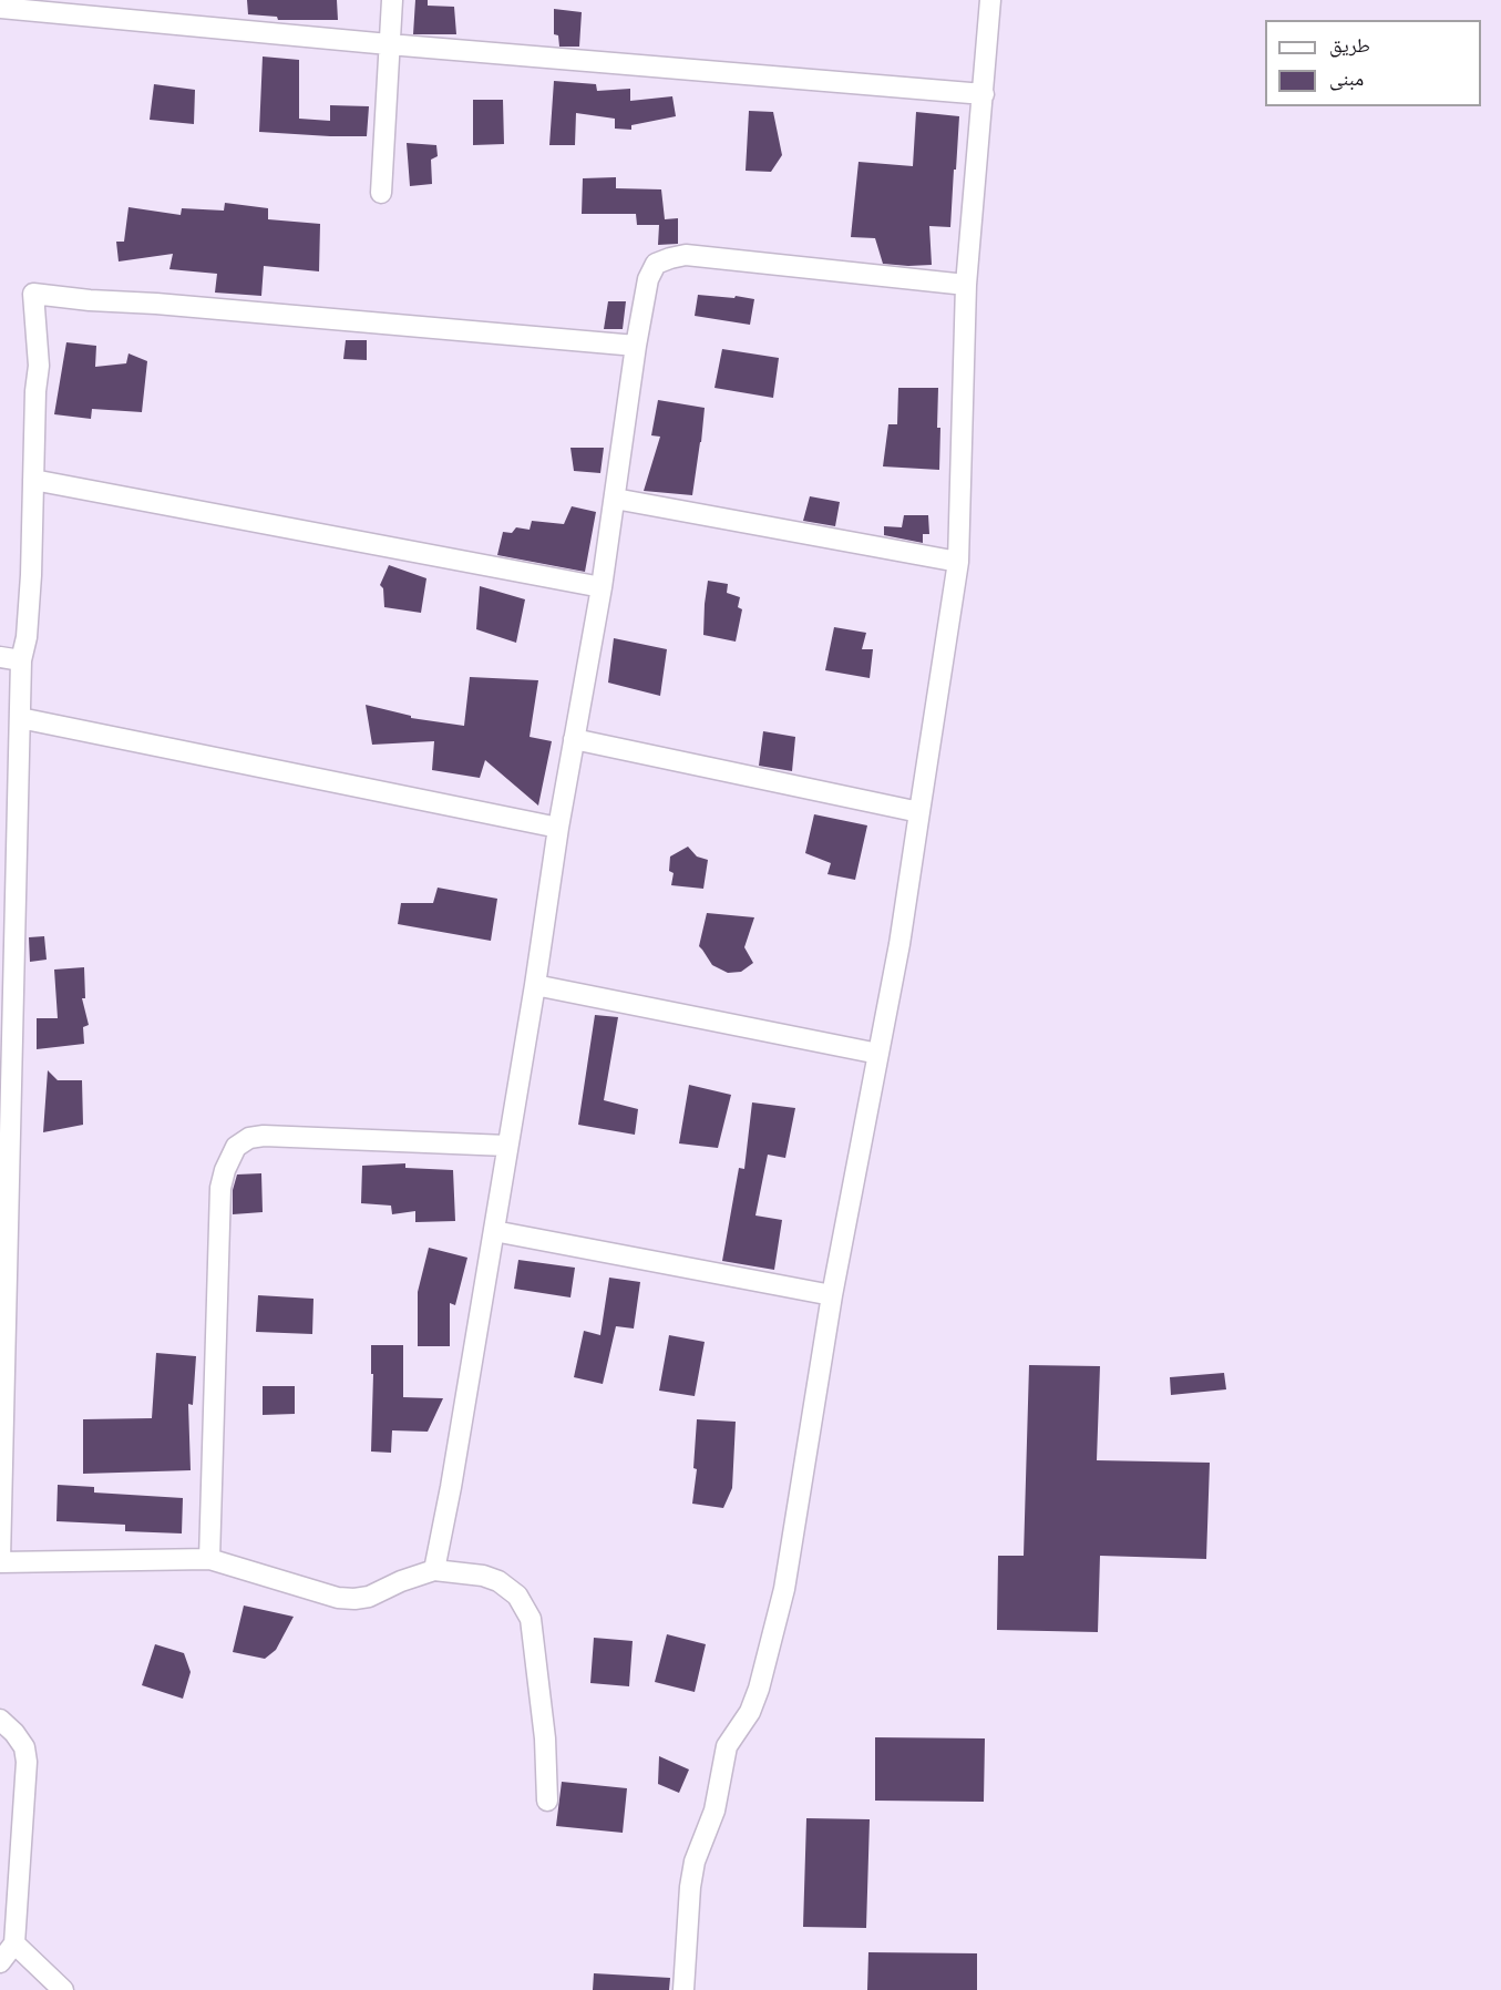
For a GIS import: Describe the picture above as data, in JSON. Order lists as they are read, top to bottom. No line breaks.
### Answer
{"legend":["طريق","مبنى"]}
